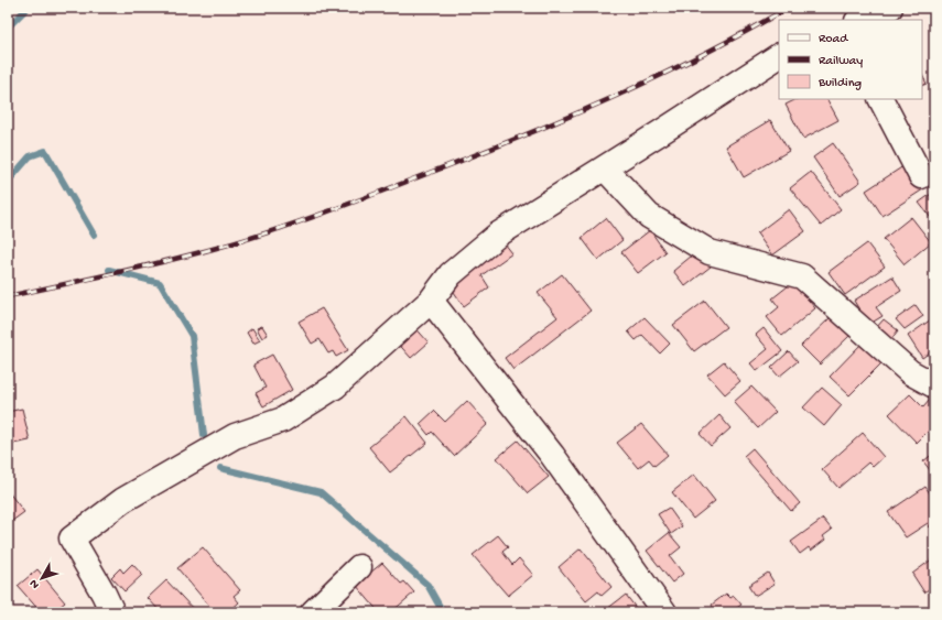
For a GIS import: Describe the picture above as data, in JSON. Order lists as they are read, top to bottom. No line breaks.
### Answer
{"legend":["Road","Railway","Building"],"north":"bottom left"}
